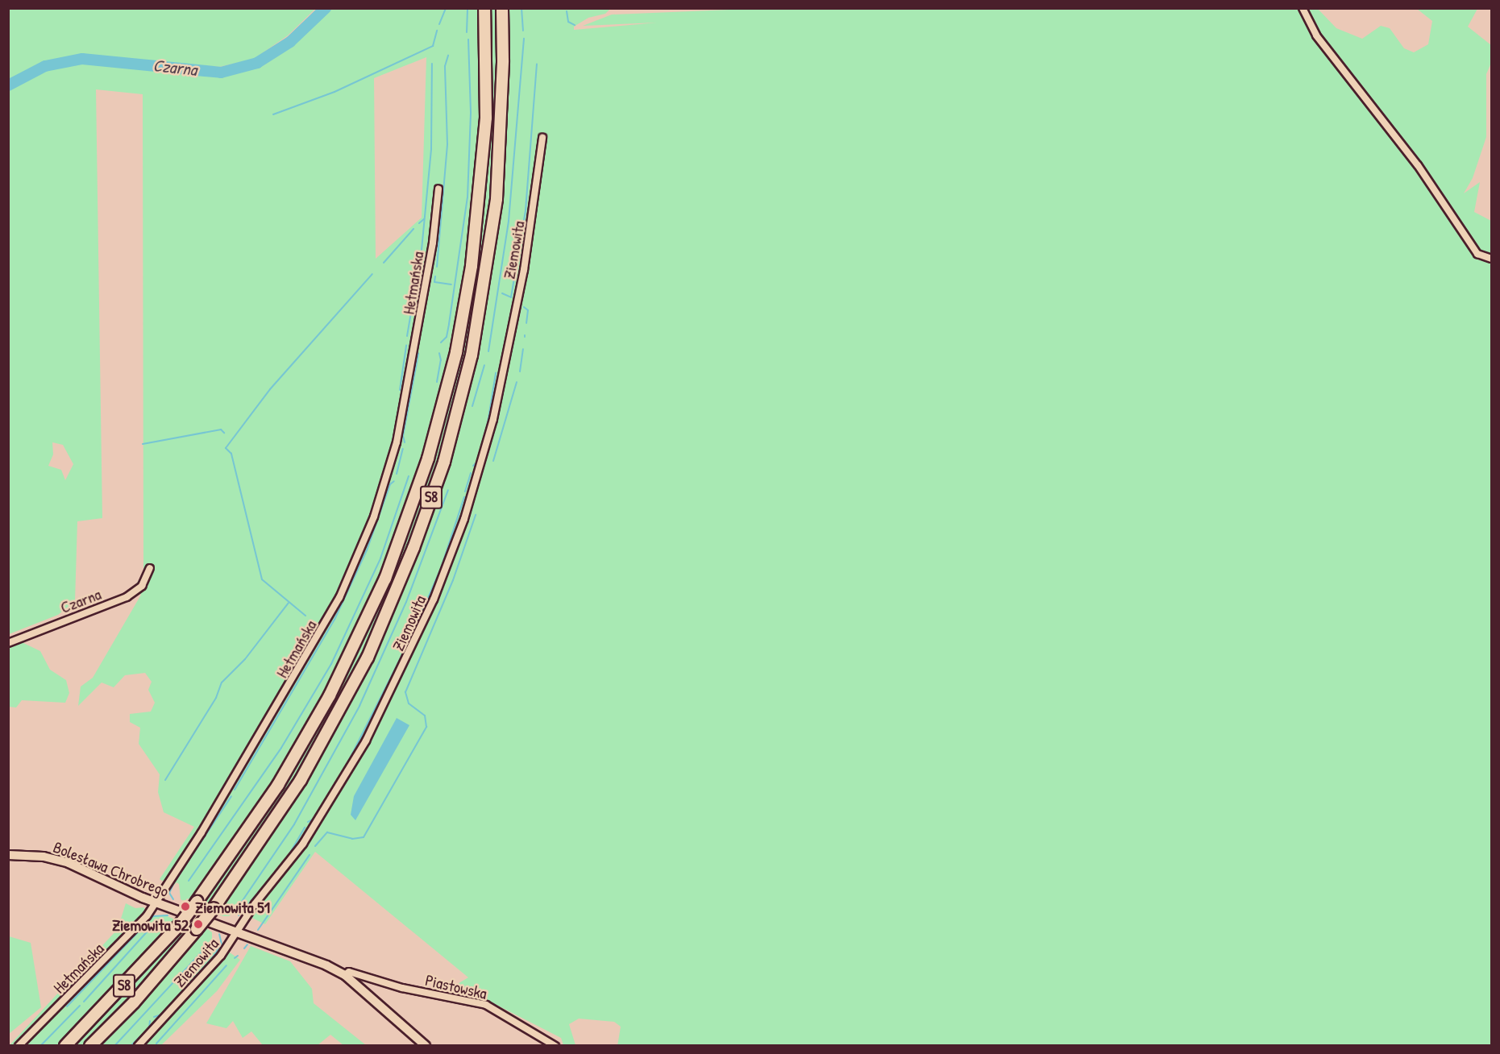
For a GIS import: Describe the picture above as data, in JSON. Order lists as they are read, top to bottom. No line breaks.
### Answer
{"streets":{"highway":["S8"],"street":["Ziemowita","Hetmańska","Czarna","Bolesława Chrobrego","Piastowska"]},"crossings":[["Ziemowita","Bolesława Chrobrego"],["Hetmańska","Bolesława Chrobrego"],["Bolesława Chrobrego","Piastowska"]],"water":["Czarna"],"places":["Ziemowita 51","Ziemowita 52"]}
